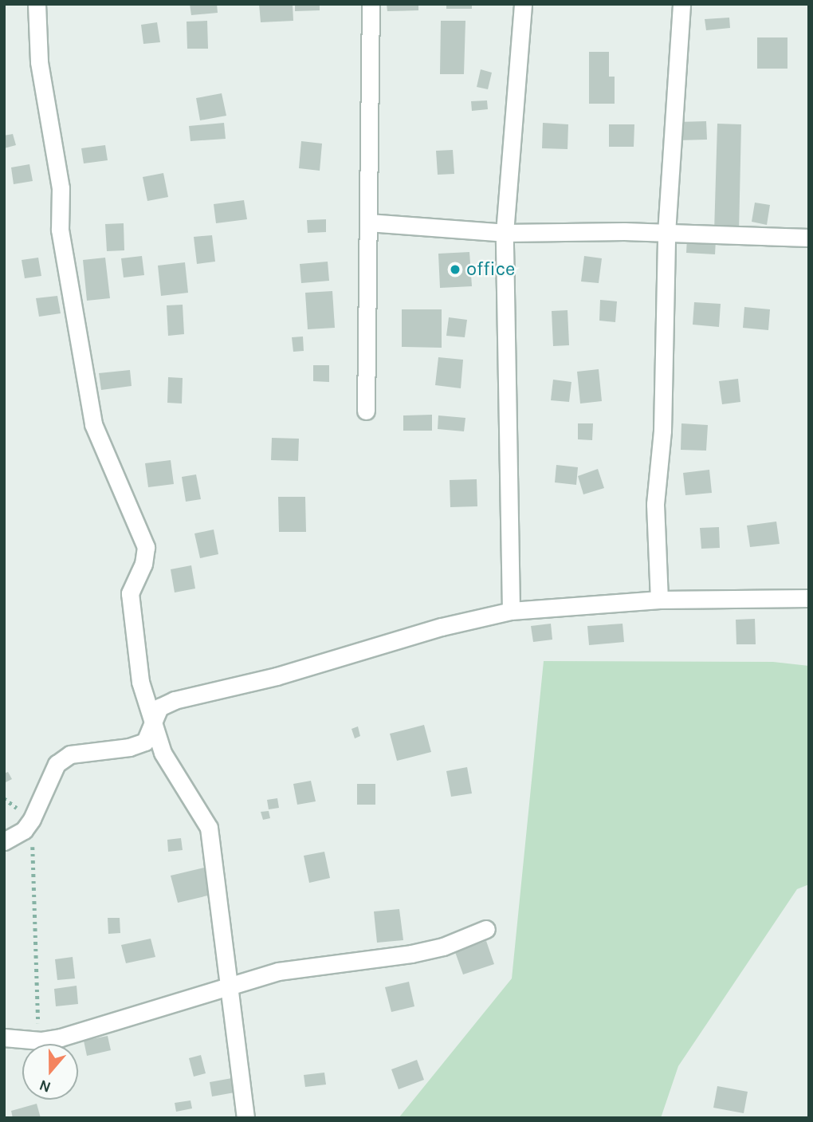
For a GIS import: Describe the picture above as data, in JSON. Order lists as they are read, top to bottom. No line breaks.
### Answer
{"places":["office"],"north":"bottom"}
